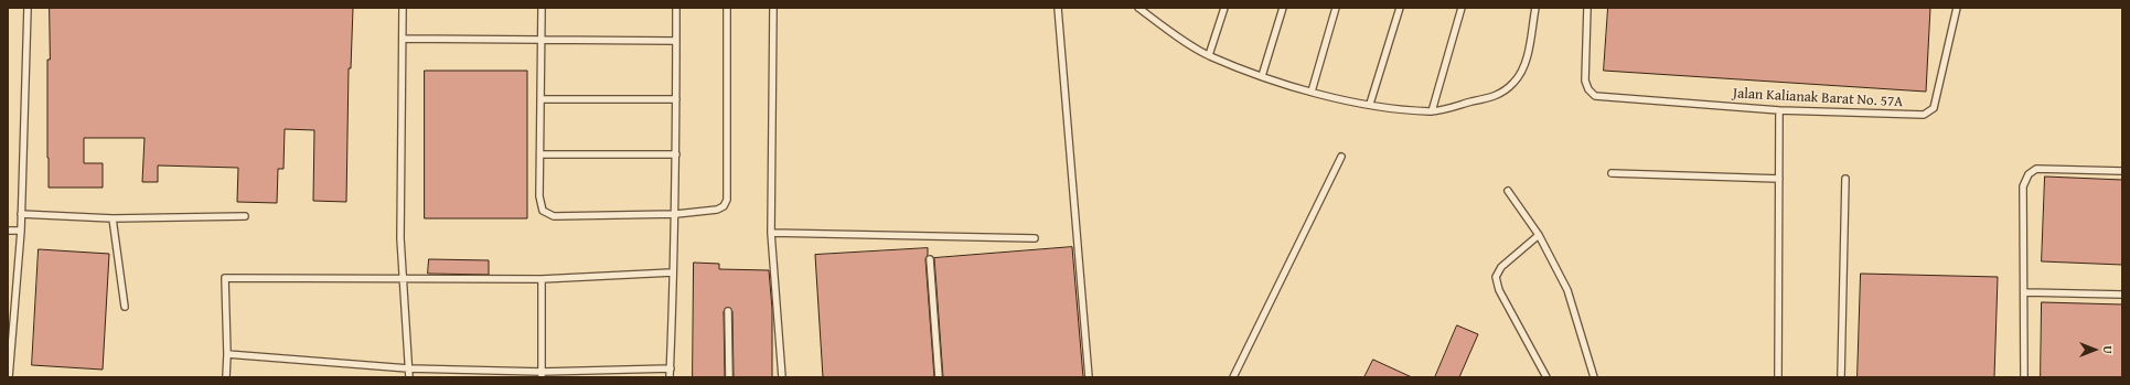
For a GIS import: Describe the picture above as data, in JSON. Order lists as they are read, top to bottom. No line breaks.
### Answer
{"streets":{"lane":["Jalan Kalianak Barat No. 57A"]},"north":"right"}
